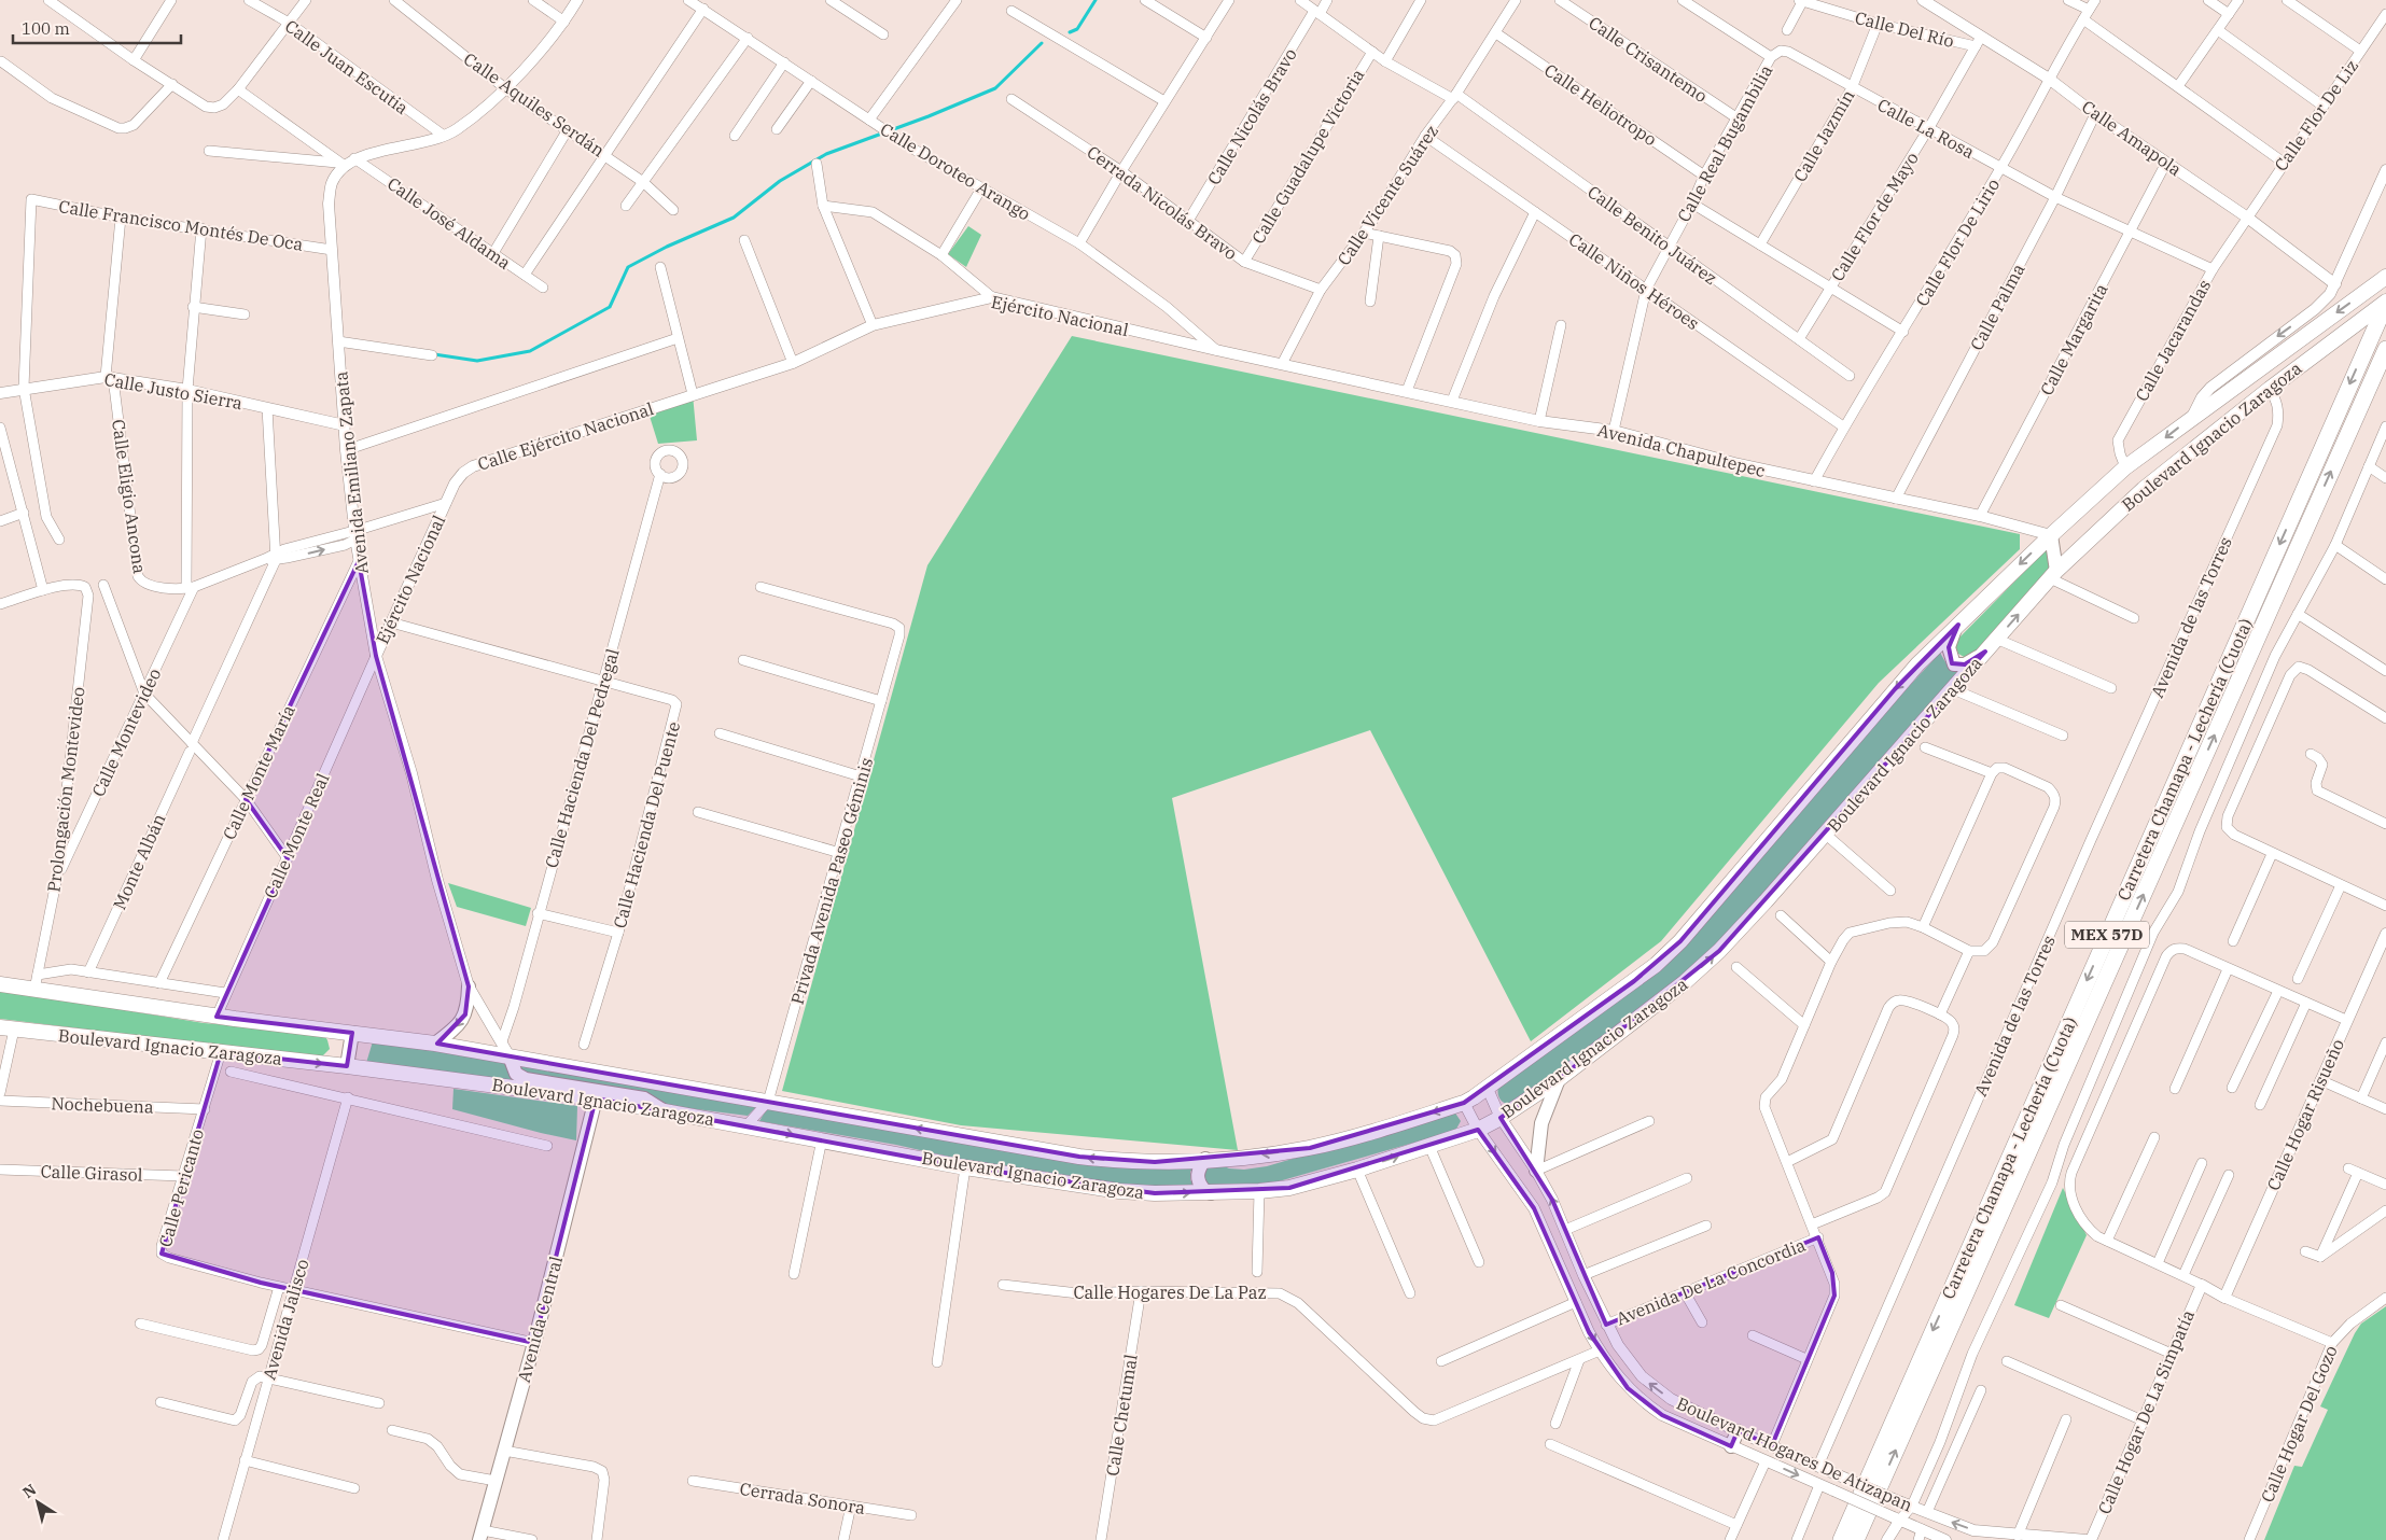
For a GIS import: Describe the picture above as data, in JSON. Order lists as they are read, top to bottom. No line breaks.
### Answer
{"streets":{"highway":["Carretera Chamapa - Lechería (Cuota)","MEX 57D"],"main road":["Boulevard Ignacio Zaragoza","Avenida Central"],"street":["Calle Del Río","Calle Crisantemo","Calle Juan Escutia","Calle Aquiles Serdán","Calle Heliotropo","Calle Flor De Liz","Calle Nicolás Bravo","Calle La Rosa","Calle Jazmín","Calle Amapola","Calle Real Bugambilia","Calle Guadalupe Victoria","Calle Doroteo Arango","Calle Vicente Suárez","Cerrada Nicolás Bravo","Calle Flor de Mayo","Calle José Aldama","Calle Francisco Montés De Oca","Calle Benito Juárez","Calle Flor De Lirio","Calle Niños Héroes","Calle Palma","Ejército Nacional","Calle Margarita","Calle Jacarandas","Calle Justo Sierra","Calle Ejército Nacional","Avenida Chapultepec","Avenida Emiliano Zapata","Calle Eligio Ancona","Avenida de las Torres","Calle Montevideo","Calle Hacienda Del Pedregal","Calle Monte María","Prolongación Montevideo","Calle Hacienda Del Puente","Calle Monte Real","Monte Albán","Privada Avenida Paseo Géminis","Nochebuena","Calle Hogar Risueño","Calle Girasol","Calle Pericanto","Avenida De La Concordia","Calle Hogares De La Paz","Avenida Jalisco","Calle Hogar De La Simpatía","Calle Chetumal","Calle Hogar Del Gozo","Boulevard Hogares De Atizapan","Cerrada Sonora"]},"crossings":[["Calle Del Río","Calle Jazmín"],["Calle Del Río","Calle Amapola"],["Calle Del Río","Calle Flor de Mayo"],["Calle Crisantemo","Calle Real Bugambilia"],["Calle Juan Escutia","Avenida Emiliano Zapata"],["Calle Aquiles Serdán","Avenida Emiliano Zapata"],["Calle Heliotropo","Calle Real Bugambilia"],["Calle Flor De Liz","Calle Amapola"],["Calle Flor De Liz","Calle Jacarandas"],["Calle Nicolás Bravo","Cerrada Nicolás Bravo"],["Calle Nicolás Bravo","Calle Benito Juárez"],["Calle La Rosa","Calle Jazmín"],["Calle La Rosa","Calle Real Bugambilia"],["Calle La Rosa","Calle Flor de Mayo"],["Calle La Rosa","Calle Flor De Lirio"],["Calle La Rosa","Calle Palma"],["Calle La Rosa","Calle Margarita"],["Calle La Rosa","Calle Jacarandas"],["Calle Amapola","Calle Flor de Mayo"],["Calle Amapola","Calle Flor De Lirio"],["Calle Amapola","Calle Palma"],["Calle Amapola","Calle Margarita"],["Calle Amapola","Calle Jacarandas"],["Calle Real Bugambilia","Calle Benito Juárez"],["Calle Real Bugambilia","Calle Niños Héroes"],["Calle Real Bugambilia","Avenida Chapultepec"],["Calle Guadalupe Victoria","Cerrada Nicolás Bravo"],["Calle Guadalupe Victoria","Calle Benito Juárez"],["Calle Doroteo Arango","Ejército Nacional"],["Calle Doroteo Arango","Avenida Chapultepec"],["Calle Vicente Suárez","Cerrada Nicolás Bravo"],["Calle Vicente Suárez","Calle Benito Juárez"],["Calle Vicente Suárez","Calle Niños Héroes"],["Calle Flor de Mayo","Calle Benito Juárez"],["Calle José Aldama","Avenida Emiliano Zapata"],["Calle Francisco Montés De Oca","Calle Justo Sierra"],["Calle Francisco Montés De Oca","Avenida Emiliano Zapata"],["Calle Francisco Montés De Oca","Calle Eligio Ancona"],["Calle Flor De Lirio","Calle Niños Héroes"],["Calle Flor De Lirio","Avenida Chapultepec"],["Calle Palma","Avenida Chapultepec"],["Ejército Nacional","Calle Ejército Nacional"],["Ejército Nacional","Avenida Chapultepec"],["Ejército Nacional","Avenida Emiliano Zapata"],["Ejército Nacional","Calle Hacienda Del Puente"],["Ejército Nacional","Calle Monte Real"],["Calle Margarita","Avenida Chapultepec"],["Calle Jacarandas","Boulevard Ignacio Zaragoza"],["Calle Justo Sierra","Avenida Emiliano Zapata"],["Calle Justo Sierra","Calle Eligio Ancona"],["Boulevard Ignacio Zaragoza","Avenida Chapultepec"],["Boulevard Ignacio Zaragoza","Avenida Emiliano Zapata"],["Boulevard Ignacio Zaragoza","Avenida de las Torres"],["Boulevard Ignacio Zaragoza","Carretera Chamapa - Lechería (Cuota)"],["Boulevard Ignacio Zaragoza","Prolongación Montevideo"],["Boulevard Ignacio Zaragoza","Calle Monte Real"],["Boulevard Ignacio Zaragoza","Privada Avenida Paseo Géminis"],["Boulevard Ignacio Zaragoza","Calle Pericanto"],["Boulevard Ignacio Zaragoza","Avenida Central"],["Boulevard Ignacio Zaragoza","Boulevard Hogares De Atizapan"],["Avenida Emiliano Zapata","Calle Hacienda Del Pedregal"],["Avenida Emiliano Zapata","Calle Monte María"],["Avenida Emiliano Zapata","Calle Monte Real"],["Calle Eligio Ancona","Calle Montevideo"],["Avenida de las Torres","Boulevard Hogares De Atizapan"],["Calle Montevideo","Prolongación Montevideo"],["Calle Hacienda Del Pedregal","Calle Hacienda Del Puente"],["Nochebuena","Calle Pericanto"],["Calle Girasol","Calle Pericanto"],["Calle Pericanto","Avenida Jalisco"],["Calle Pericanto","Avenida Central"],["Avenida De La Concordia","Boulevard Hogares De Atizapan"],["Calle Hogares De La Paz","Calle Chetumal"],["Calle Hogares De La Paz","Boulevard Hogares De Atizapan"]],"scale_bar":"100 m","north":"top left"}
